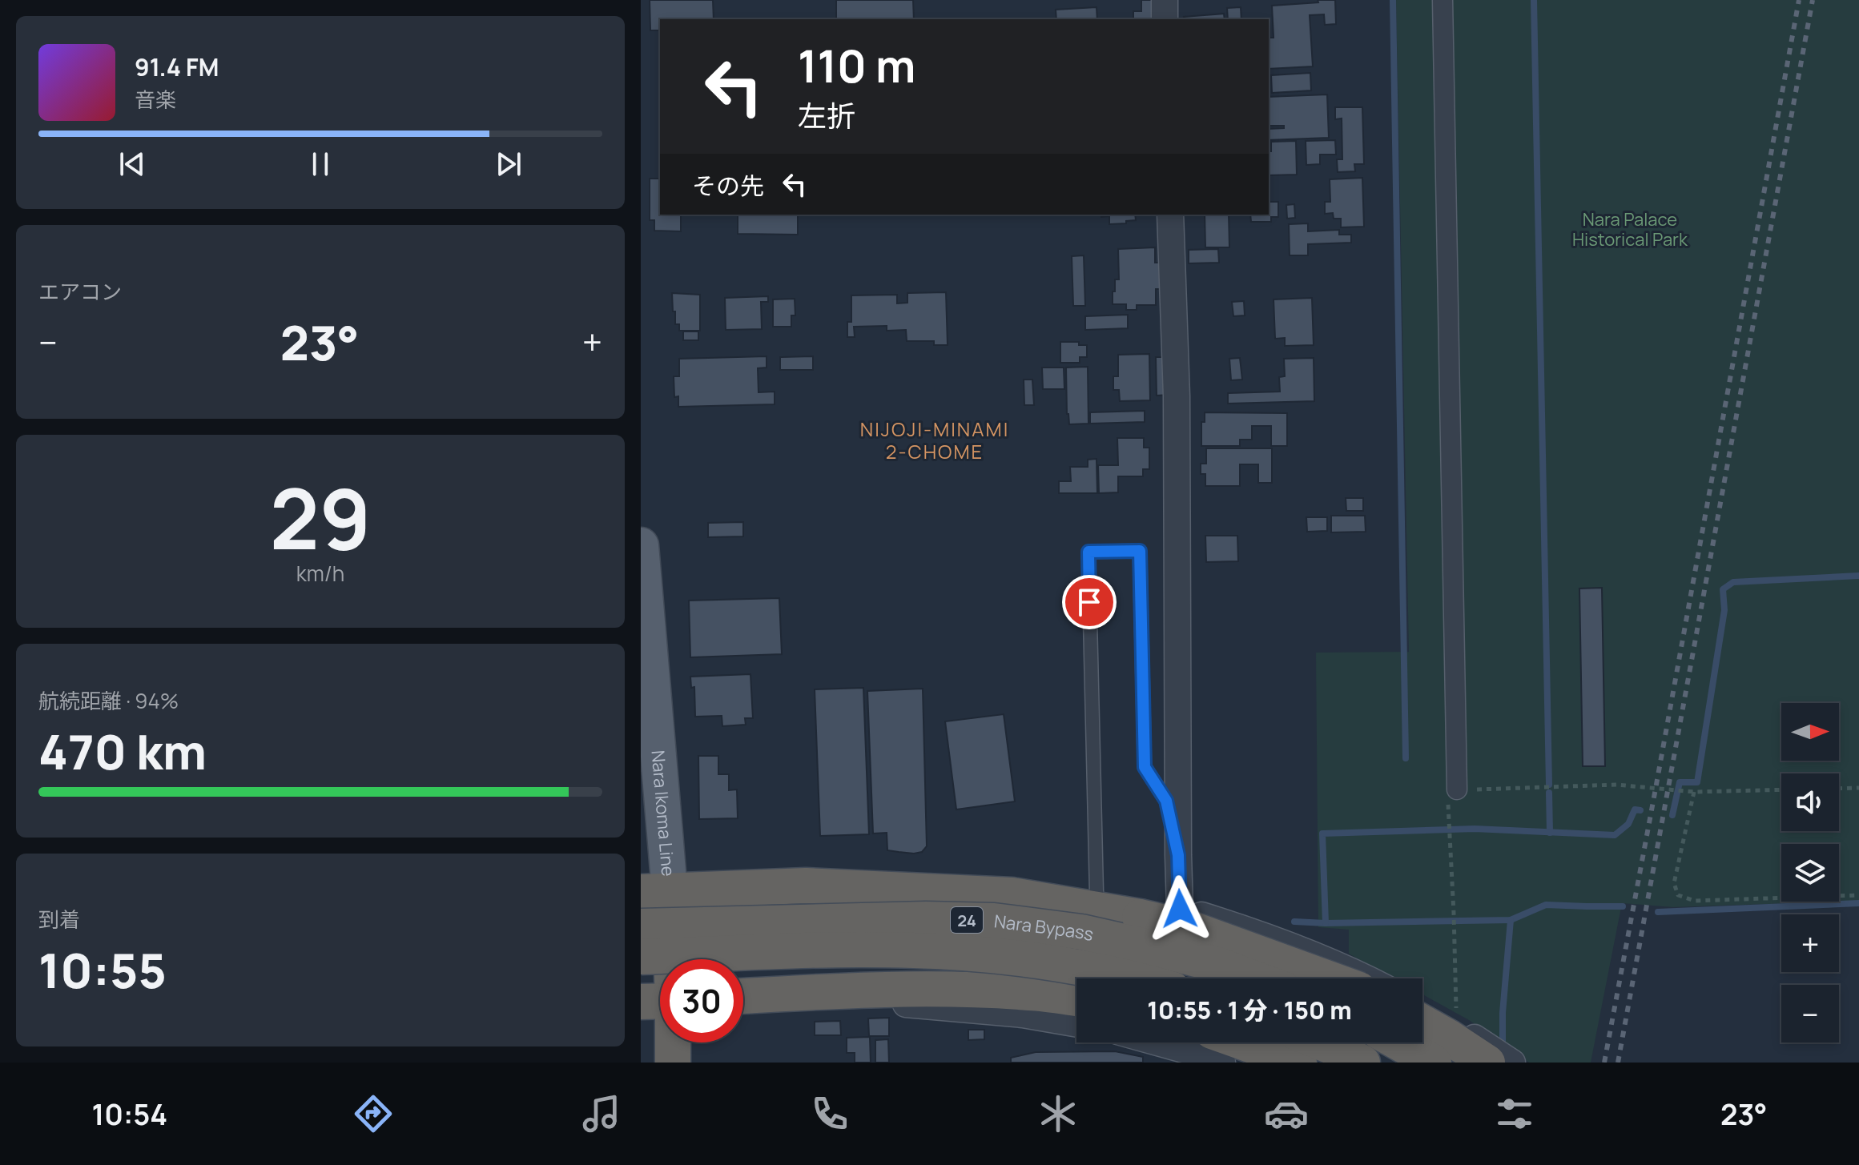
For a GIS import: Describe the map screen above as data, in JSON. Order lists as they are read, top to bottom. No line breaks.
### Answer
{"streets":{"highway":["24","Nara Bypass"],"main road":["Nara Ikoma Line"]},"districts":["NIJOJI-MINAMI 2-CHOME"],"parks":["Nara Palace Historical Park"],"north":"right","page":{"turn":["110 m","左折"],"song":["91.4 FM","音楽"],"then":"その先","tile":["エアコン",["29","km/h"],["航続距離 · 94%","470 km"],["到着","10:55"]],"heat":["−","23°","+"],"map_buttons":["+","−"],"limit":"30","trip":"10:55 · 1 分 · 150 m","tabs":["10:54","23°"]}}
